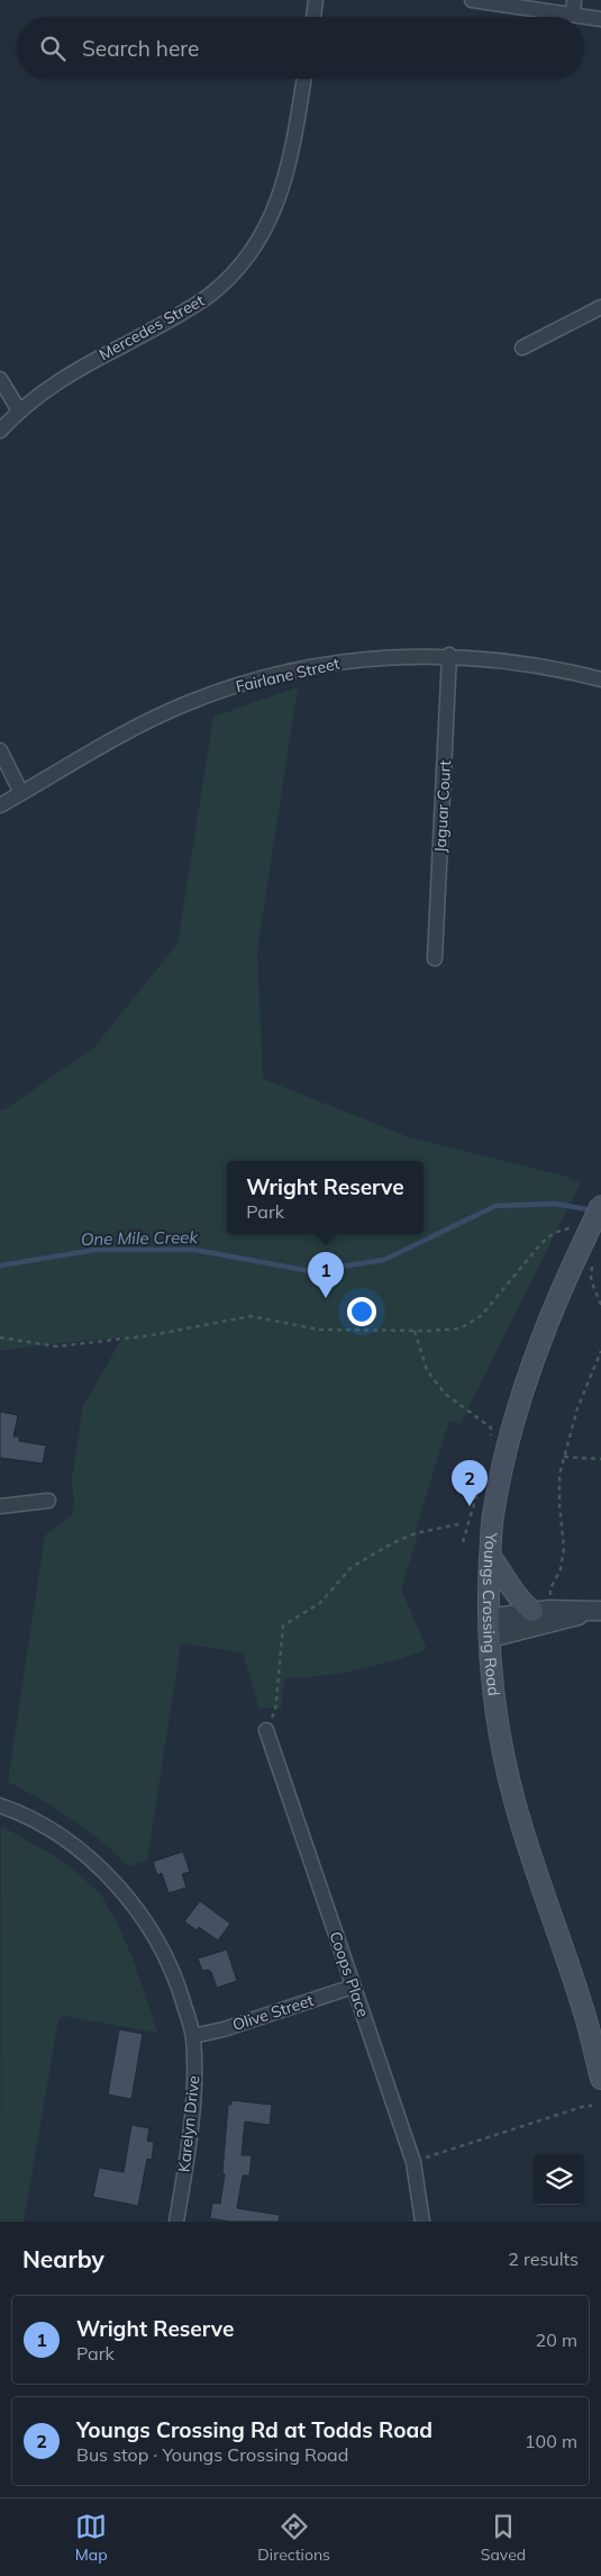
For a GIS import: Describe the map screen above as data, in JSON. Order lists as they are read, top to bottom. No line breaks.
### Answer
{"streets":{"main road":["Youngs Crossing Road"],"street":["Mercedes Street","Fairlane Street","Jaguar Court","Coops Place","Olive Street","Karelyn Drive"]},"crossings":[["Fairlane Street","Jaguar Court"],["Coops Place","Olive Street"],["Olive Street","Karelyn Drive"]],"water":["One Mile Creek"],"page":{"search":"Search here","popup":["Wright Reserve","Park"],"pins":["1","2"],"heading":["Nearby","2 results"],"list":[{"mark":"1","name":"Wright Reserve","note":"Park","value":"20 m"},{"mark":"2","name":"Youngs Crossing Rd at Todds Road","note":"Bus stop · Youngs Crossing Road","value":"100 m"}],"nav":["Map","Directions","Saved"]}}
